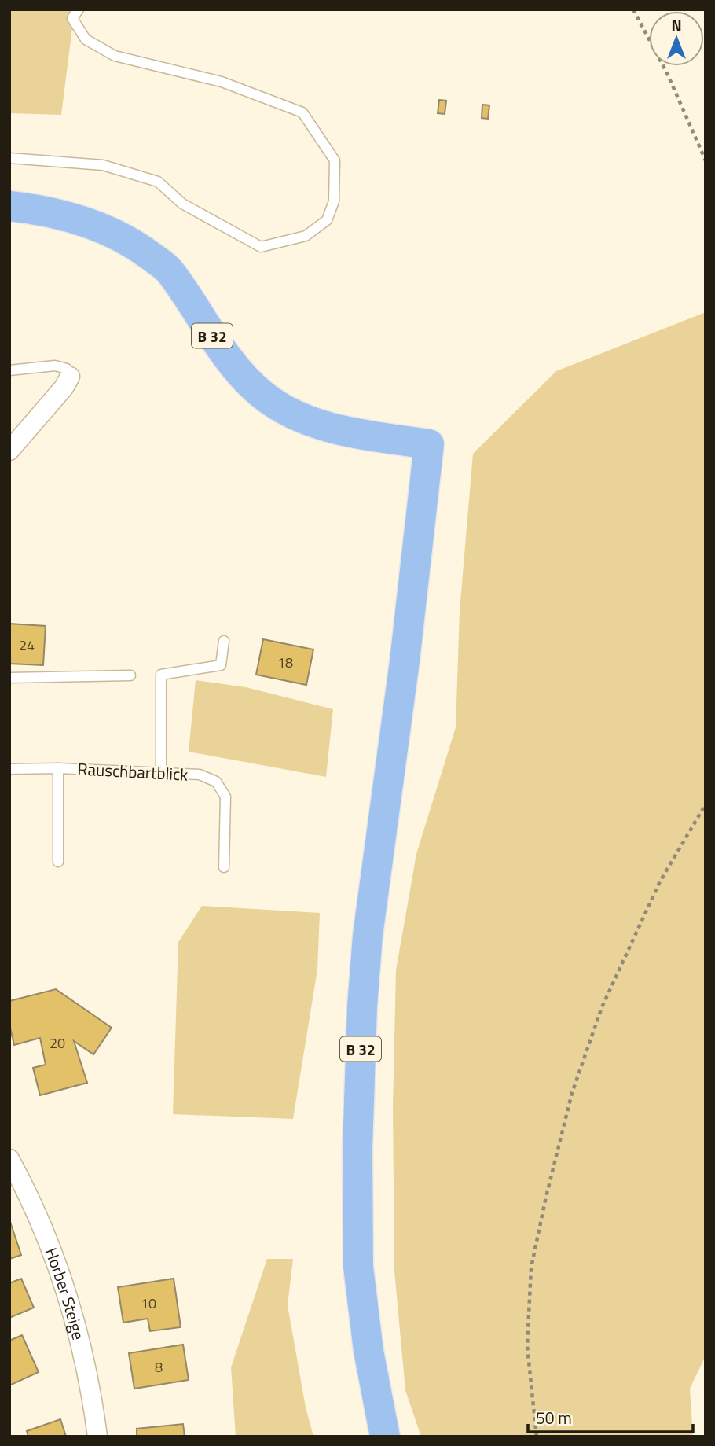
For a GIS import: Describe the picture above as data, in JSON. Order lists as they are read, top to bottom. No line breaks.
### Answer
{"streets":{"main road":["B 32"],"street":["Horber Steige"],"lane":["Rauschbartblick"]},"house_numbers":["24","18","20","10","8"],"scale_bar":"50 m","north":"top"}
